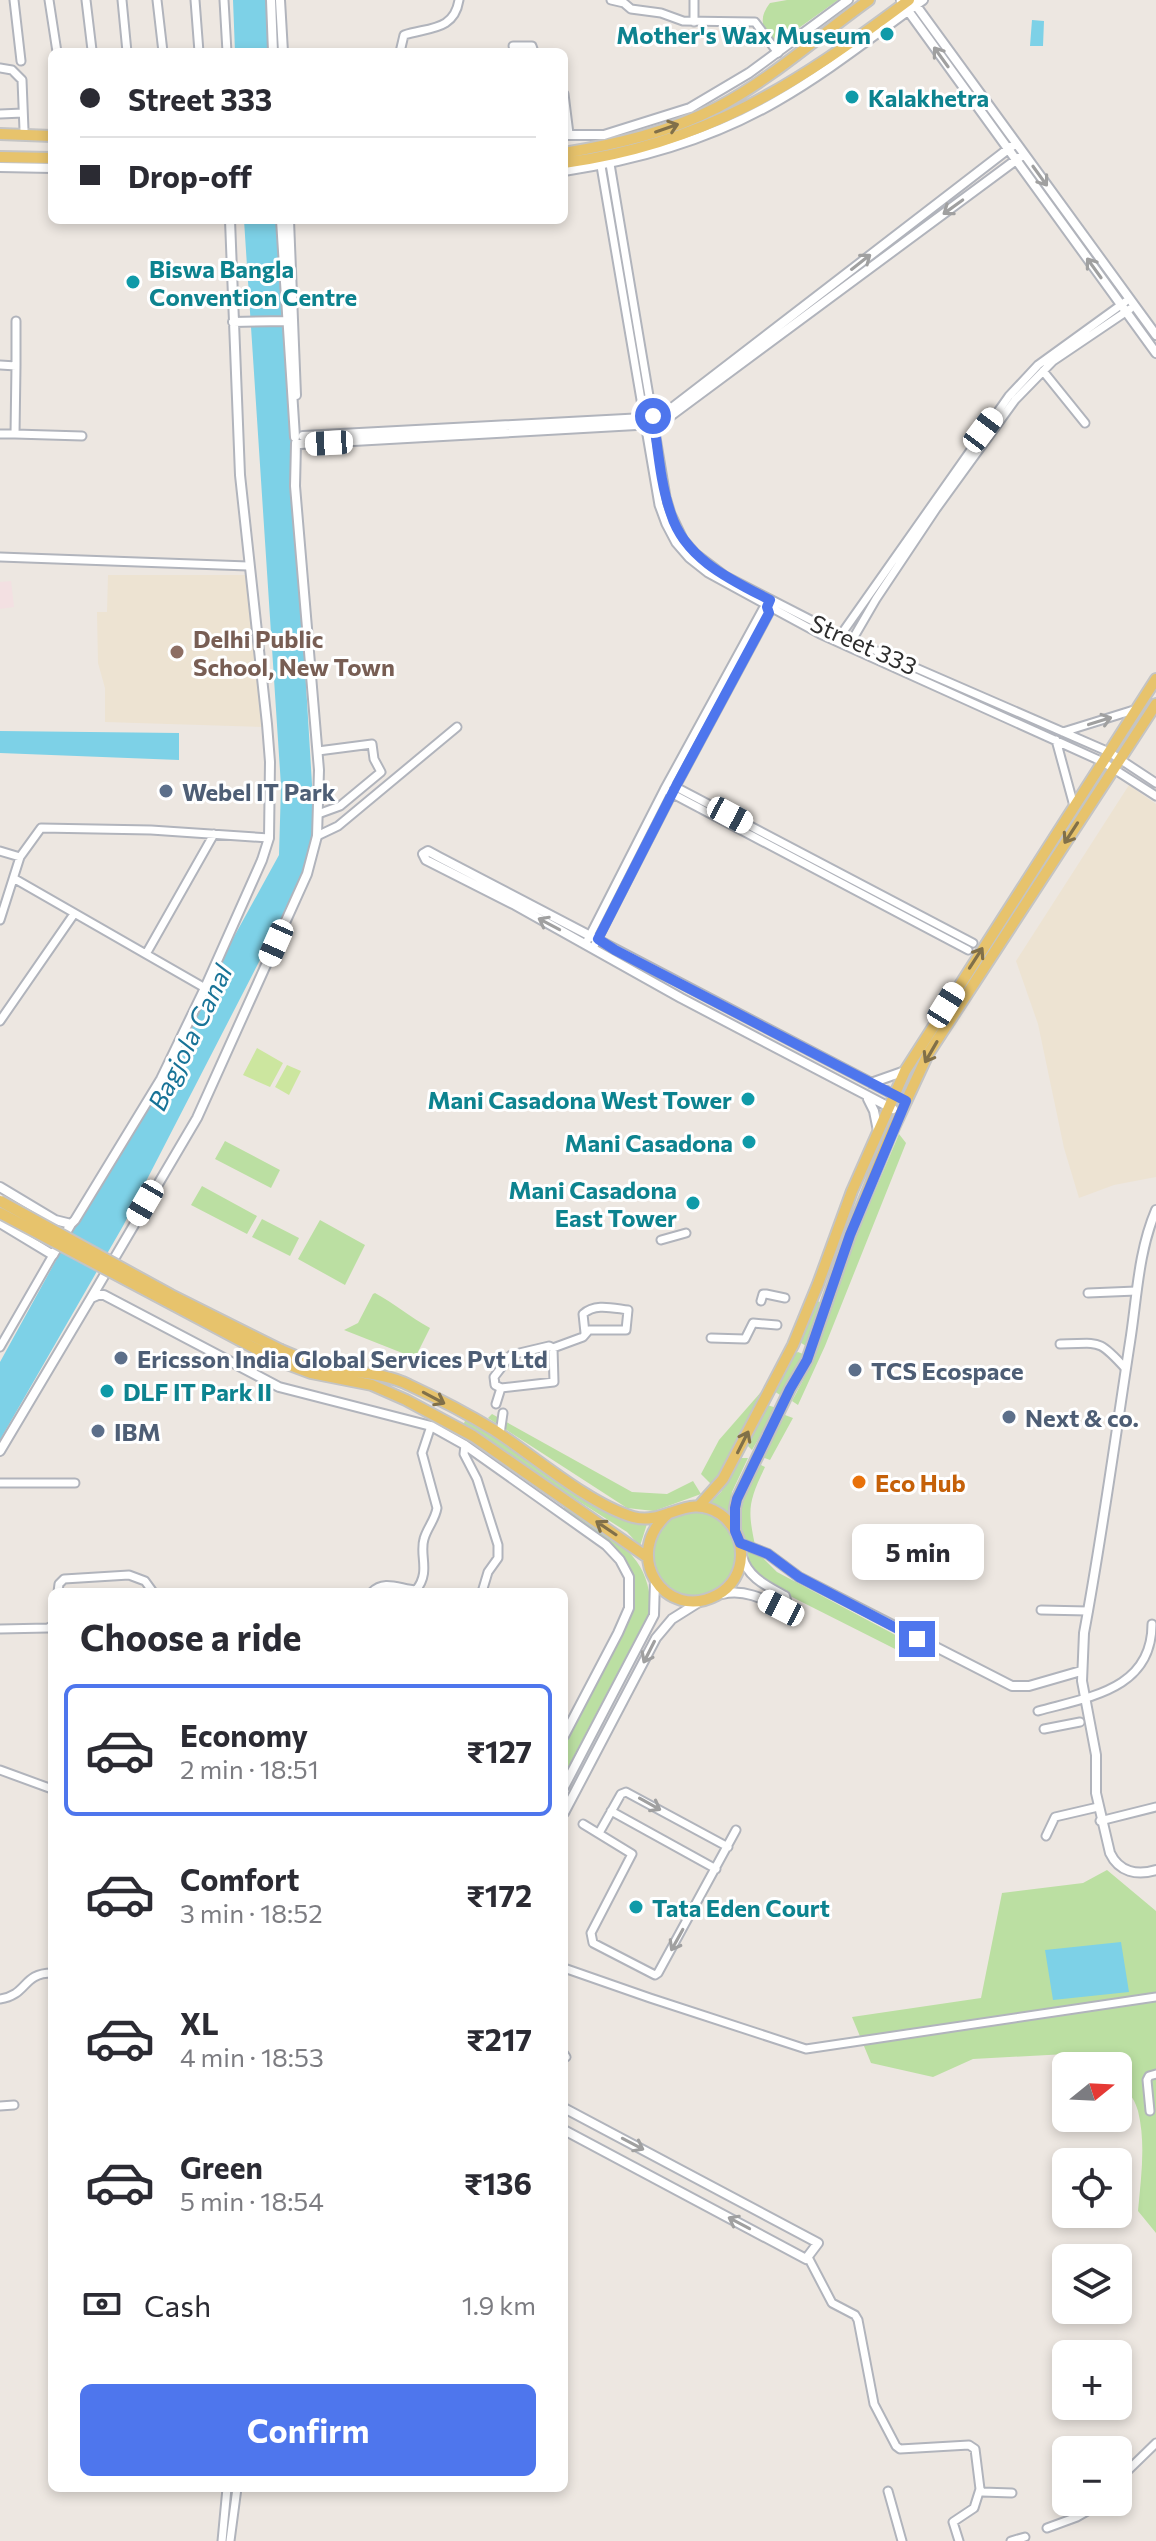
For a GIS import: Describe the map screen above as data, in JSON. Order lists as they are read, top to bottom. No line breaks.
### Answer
{"streets":{"street":["Street 333"]},"water":["Bagjola Canal"],"places":["Mother's Wax Museum","Kalakhetra","Biswa Bangla Convention Centre","Delhi Public School, New Town","Webel IT Park","Mani Casadona West Tower","Mani Casadona","Mani Casadona East Tower","Ericsson India Global Services Pvt Ltd","TCS Ecospace","DLF IT Park II","Next & co.","IBM","Eco Hub","Tata Eden Court"],"north":"right","page":{"banner":["Street 333","Drop-off"],"bubble":"5 min","heading":"Choose a ride","list":[{"name":"Economy","note":"2 min · 18:51","value":"₹127"},{"name":"Comfort","note":"3 min · 18:52","value":"₹172"},{"name":"XL","note":"4 min · 18:53","value":"₹217"},{"name":"Green","note":"5 min · 18:54","value":"₹136"}],"map_buttons":["+","−"],"pay":["Cash","1.9 km"],"buttons":"Confirm"}}
